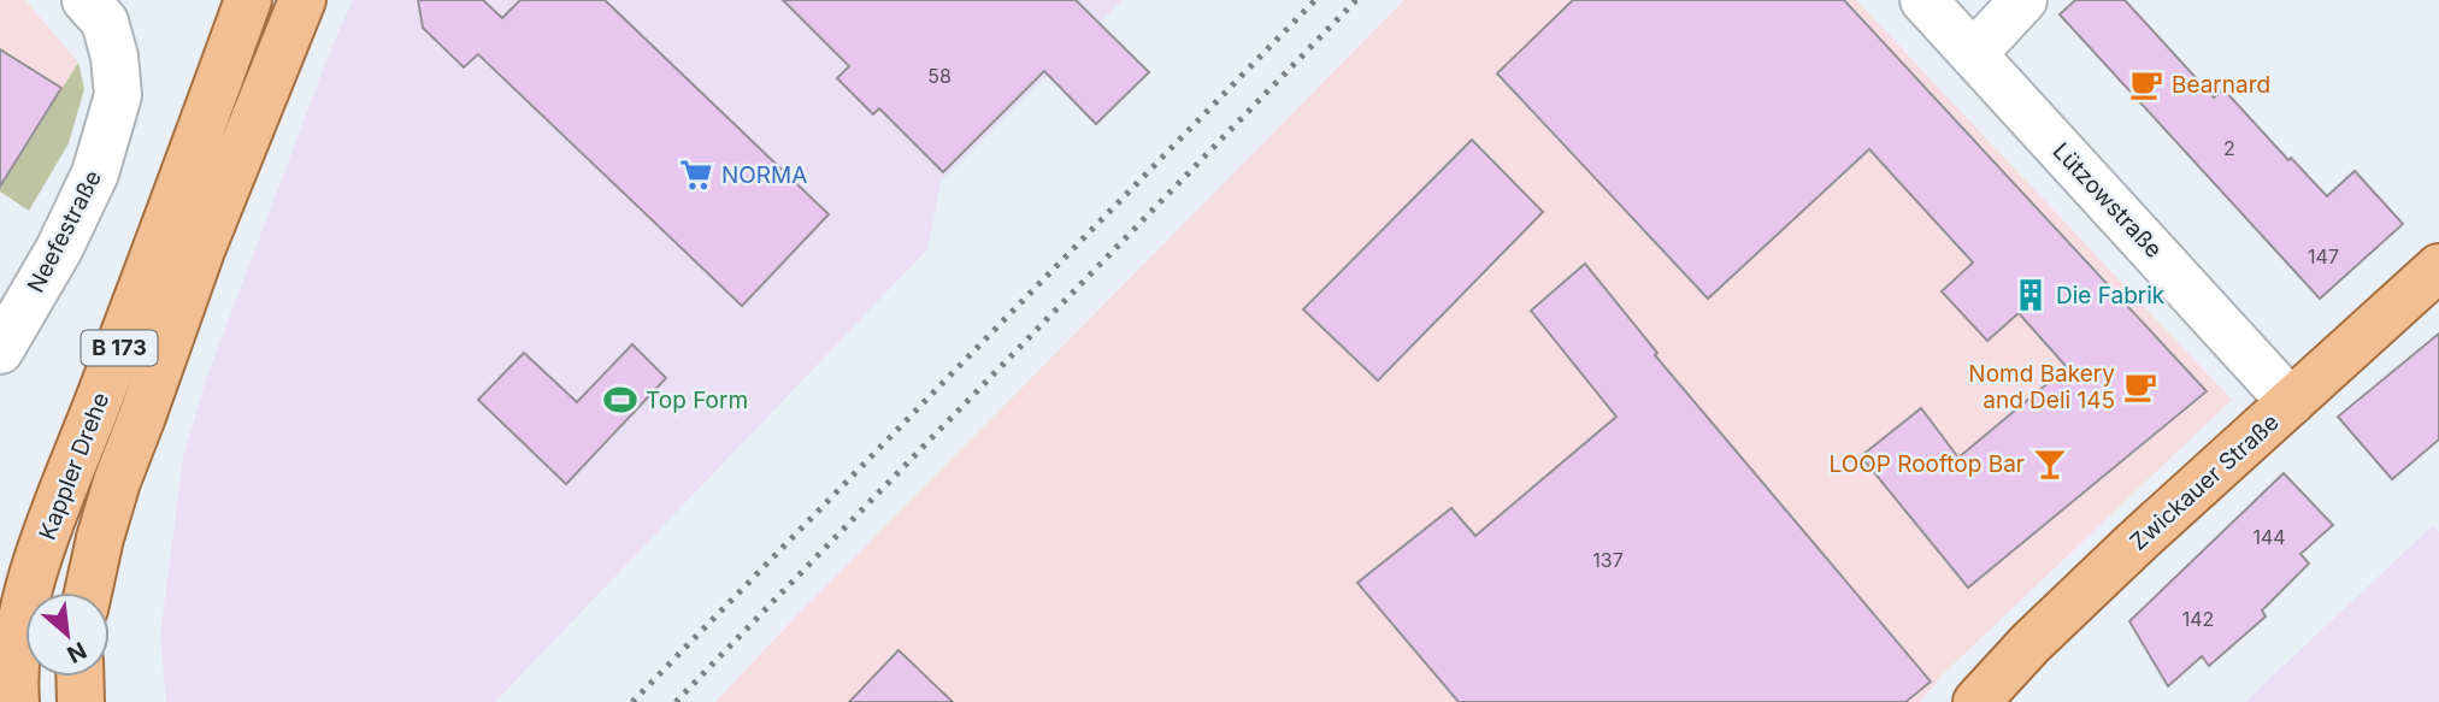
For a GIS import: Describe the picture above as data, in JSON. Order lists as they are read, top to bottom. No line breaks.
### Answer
{"streets":{"main road":["B 173","Kappler Drehe","Zwickauer Straße"],"street":["Lützowstraße","Neefestraße"]},"crossings":[["Lützowstraße","Zwickauer Straße"]],"places":{"cafe":["Bearnard","Nomd Bakery and Deli 145"],"supermarket":["NORMA"],"building":["Die Fabrik"],"sports":["Top Form"],"bar":["LOOP Rooftop Bar"]},"house_numbers":["58","2","147","144","137","142"],"north":"bottom right"}
